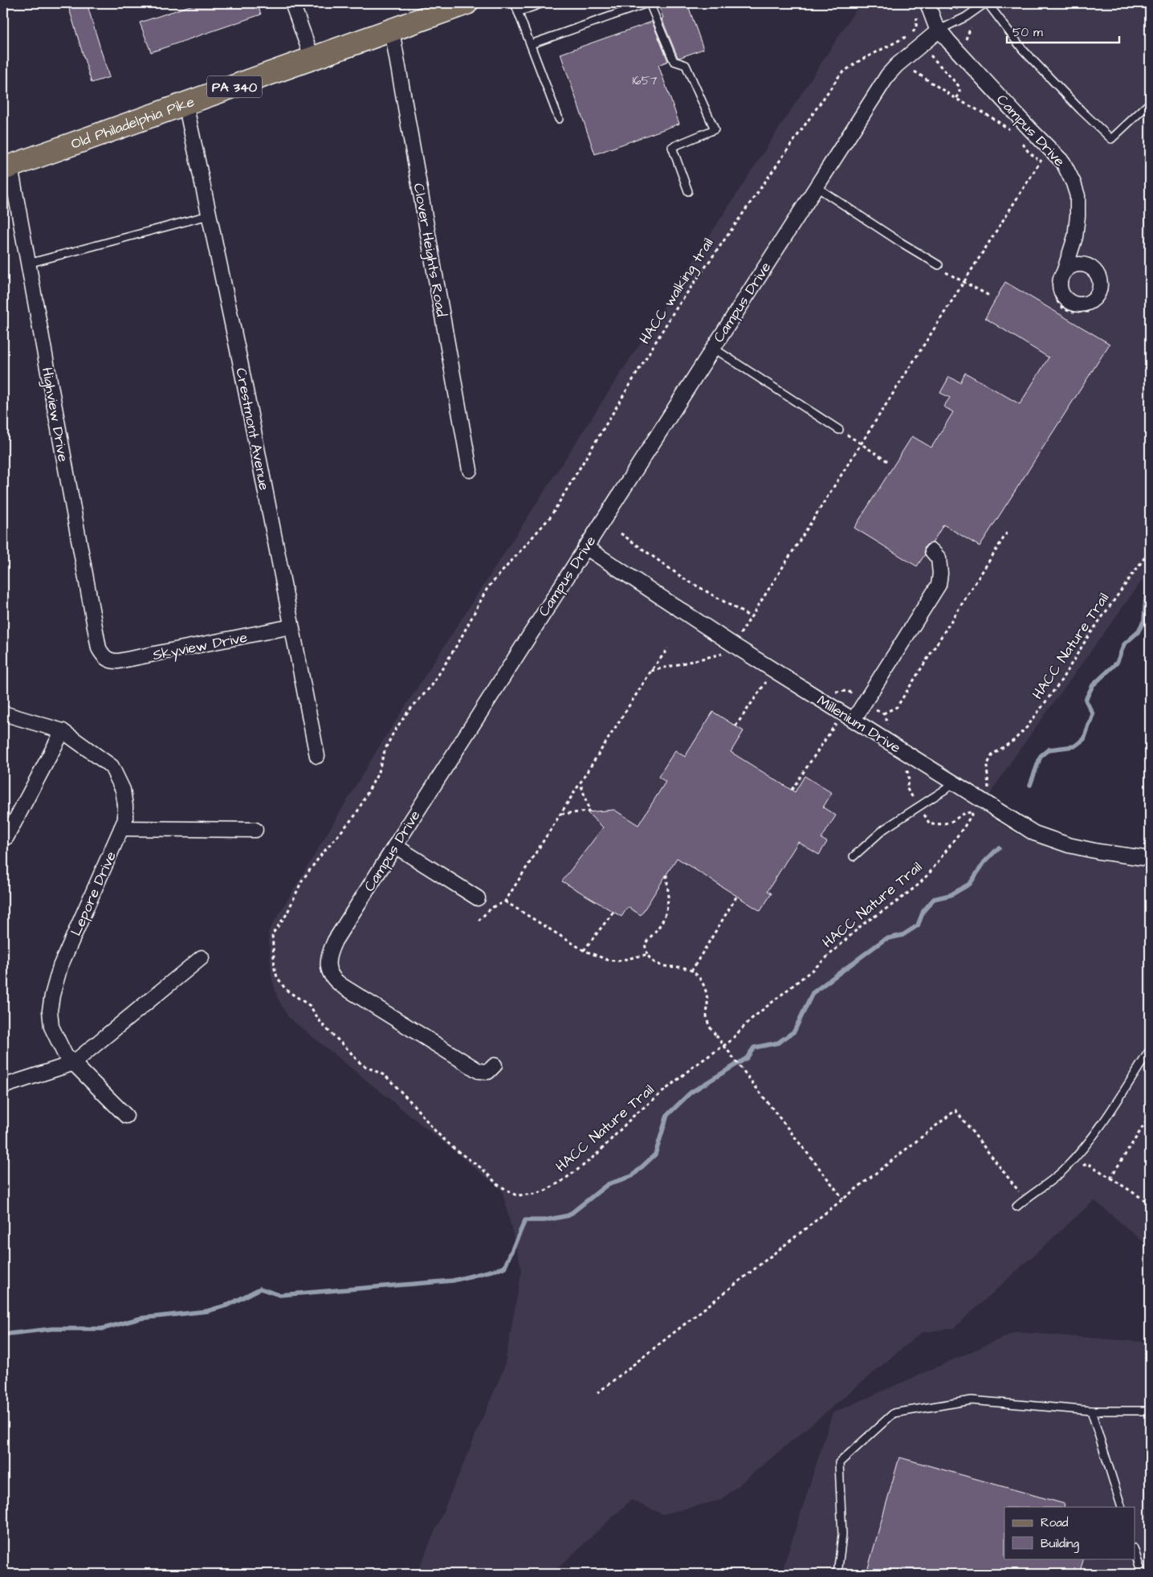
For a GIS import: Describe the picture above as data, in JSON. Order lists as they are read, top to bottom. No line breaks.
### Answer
{"streets":{"main road":["PA 340","Old Philadelphia Pike"],"street":["Campus Drive","Clover Heights Road","Highview Drive","Crestmont Avenue","Skyview Drive","Millenium Drive","Lepore Drive"],"path":["HACC walking trail","HACC Nature Trail"]},"crossings":[["Old Philadelphia Pike","Clover Heights Road"],["Old Philadelphia Pike","Highview Drive"],["Old Philadelphia Pike","Crestmont Avenue"],["Campus Drive","Millenium Drive"],["HACC walking trail","HACC Nature Trail"],["Highview Drive","Skyview Drive"],["Crestmont Avenue","Skyview Drive"]],"house_numbers":["1657"],"legend":["Road","Building"],"scale_bar":"50 m"}
